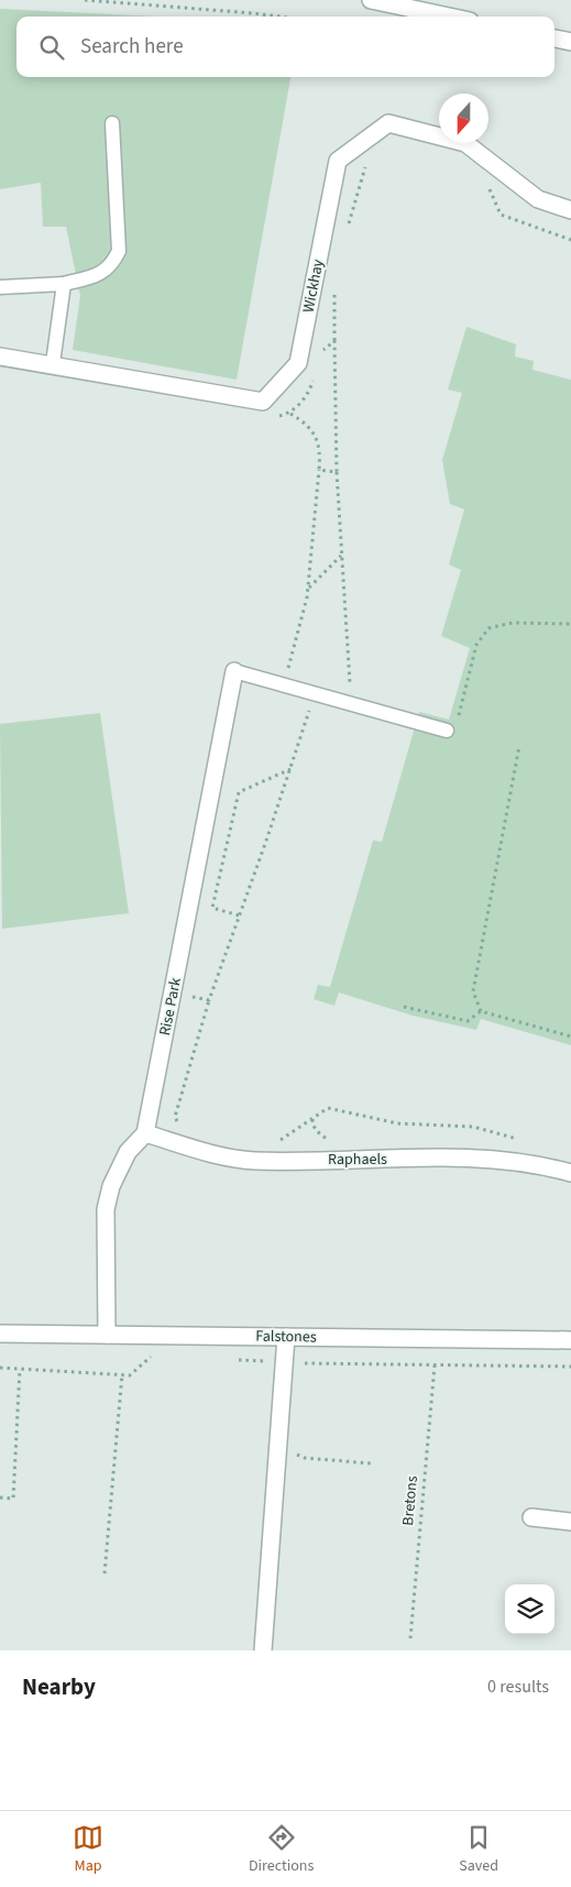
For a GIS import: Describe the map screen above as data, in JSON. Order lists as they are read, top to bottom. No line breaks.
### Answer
{"streets":{"street":["Wickhay","Rise Park","Raphaels","Falstones"],"path":["Bretons"]},"crossings":[["Rise Park","Raphaels"]],"north":"bottom","page":{"search":"Search here","heading":["Nearby","0 results"],"nav":["Map","Directions","Saved"]}}
